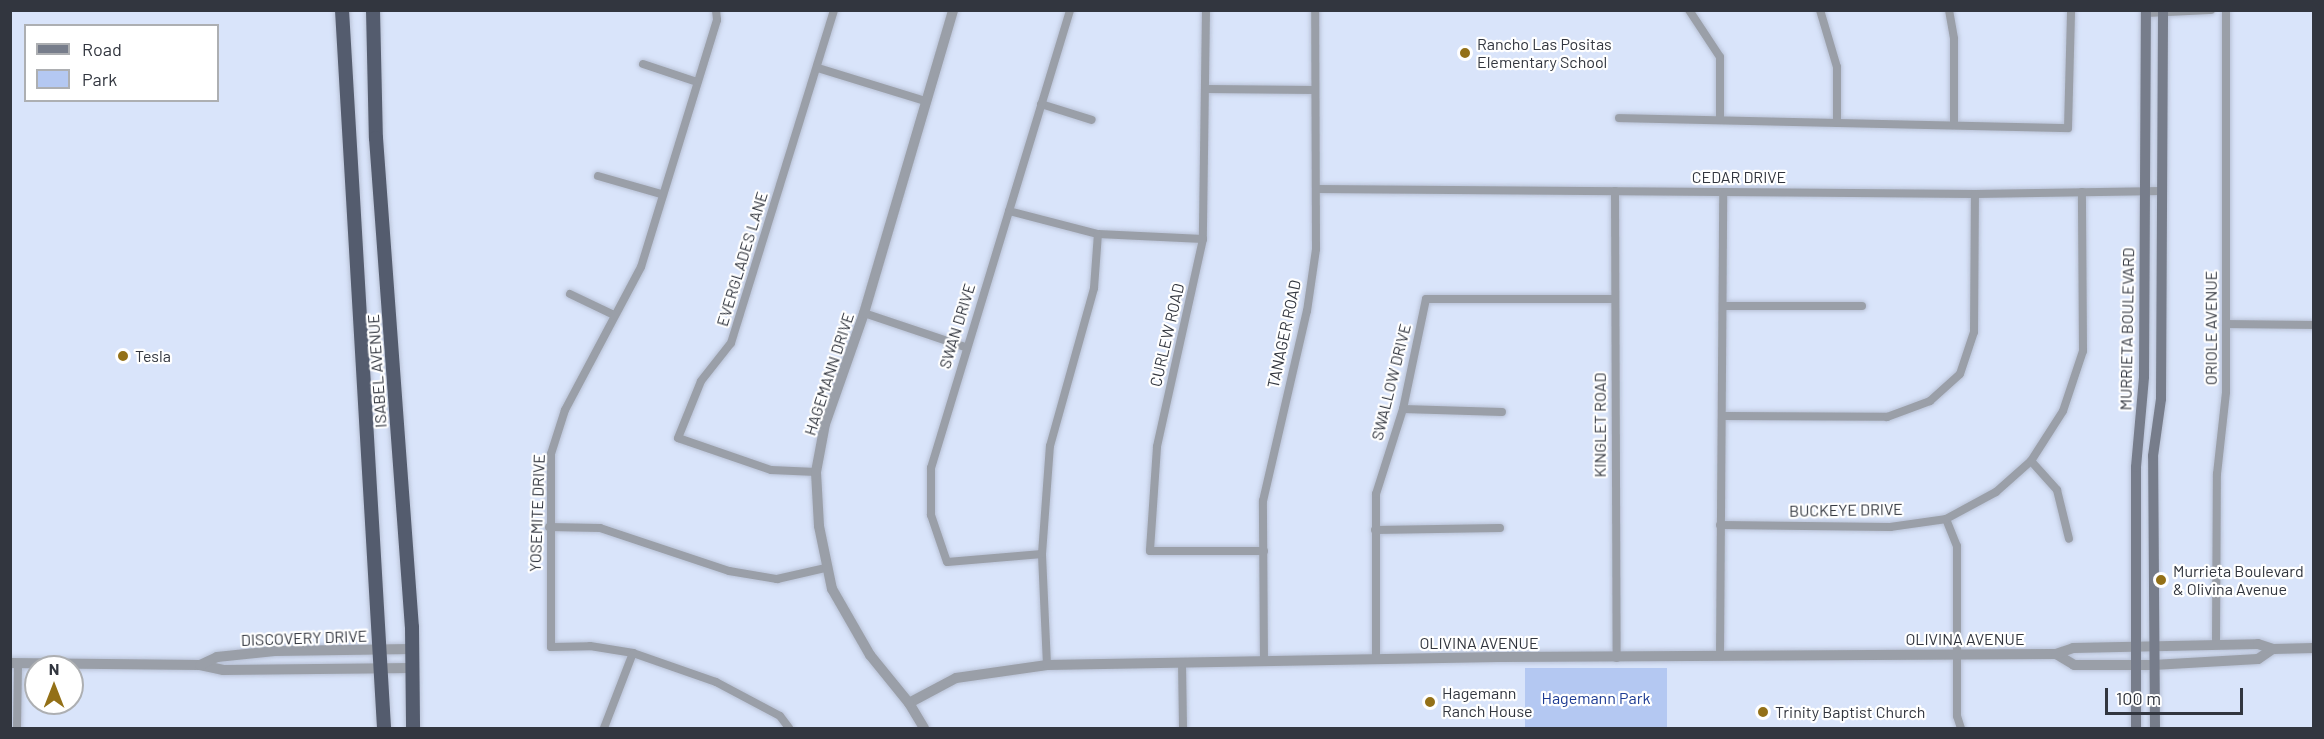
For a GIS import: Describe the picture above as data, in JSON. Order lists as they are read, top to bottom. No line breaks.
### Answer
{"streets":{"highway":["ISABEL AVENUE"],"main road":["MURRIETA BOULEVARD"],"street":["CEDAR DRIVE","EVERGLADES LANE","SWAN DRIVE","ORIOLE AVENUE","TANAGER ROAD","CURLEW ROAD","HAGEMANN DRIVE","SWALLOW DRIVE","KINGLET ROAD","BUCKEYE DRIVE","YOSEMITE DRIVE","DISCOVERY DRIVE","OLIVINA AVENUE"]},"crossings":[["CEDAR DRIVE","MURRIETA BOULEVARD"],["CEDAR DRIVE","TANAGER ROAD"],["CEDAR DRIVE","KINGLET ROAD"],["CEDAR DRIVE","BUCKEYE DRIVE"],["EVERGLADES LANE","HAGEMANN DRIVE"],["ORIOLE AVENUE","OLIVINA AVENUE"],["MURRIETA BOULEVARD","OLIVINA AVENUE"],["TANAGER ROAD","CURLEW ROAD"],["TANAGER ROAD","OLIVINA AVENUE"],["ISABEL AVENUE","DISCOVERY DRIVE"],["HAGEMANN DRIVE","OLIVINA AVENUE"],["SWALLOW DRIVE","KINGLET ROAD"],["SWALLOW DRIVE","OLIVINA AVENUE"],["KINGLET ROAD","OLIVINA AVENUE"]],"parks":["Hagemann Park"],"places":["Rancho Las Positas Elementary School","Tesla","Murrieta Boulevard & Olivina Avenue","Hagemann Ranch House","Trinity Baptist Church"],"legend":["Road","Park"],"scale_bar":"100 m","north":"top"}
